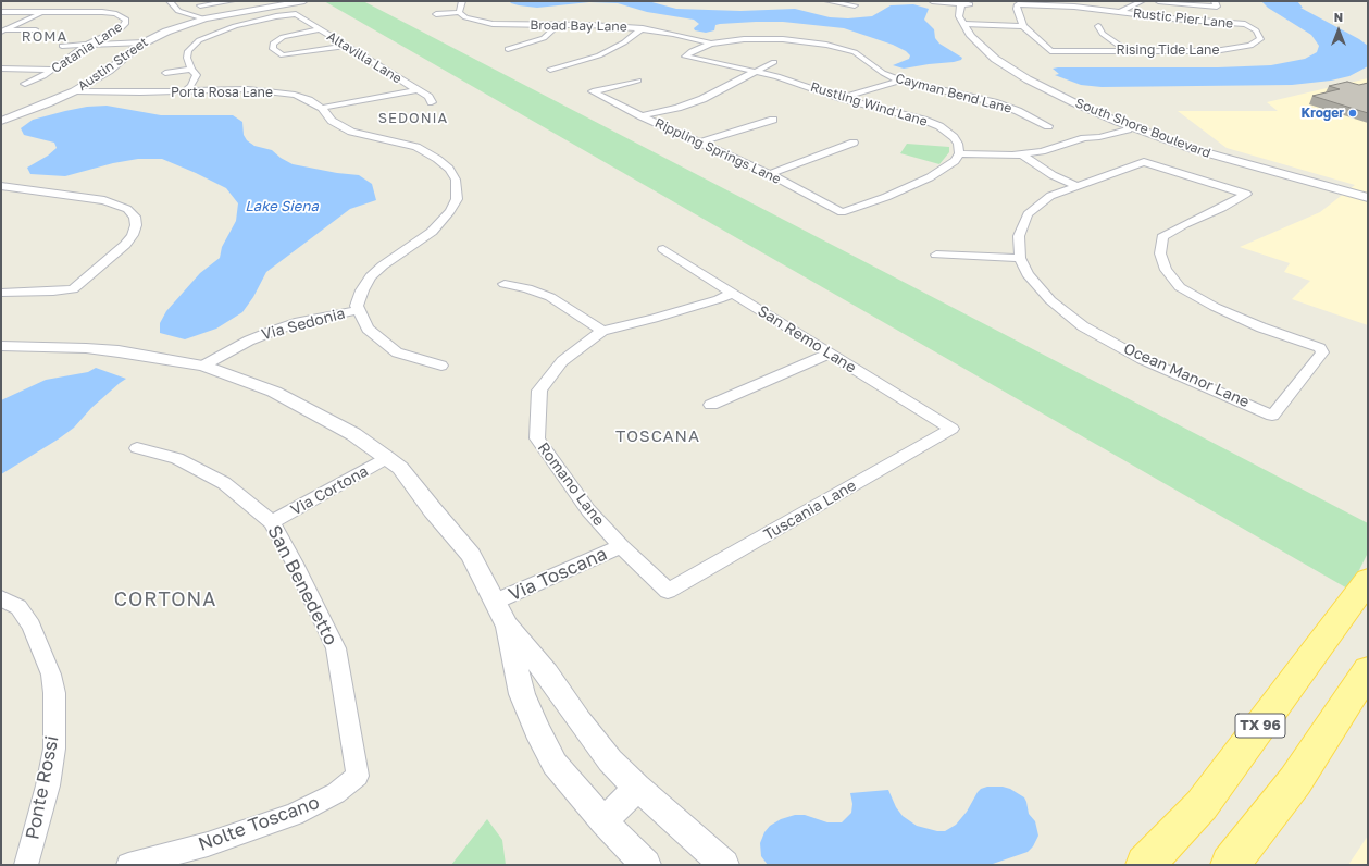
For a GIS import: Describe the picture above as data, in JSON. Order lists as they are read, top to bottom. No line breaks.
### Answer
{"streets":{"main road":["TX 96"],"street":["Rustic Pier Lane","Broad Bay Lane","Catania Lane","Rising Tide Lane","Altavilla Lane","Austin Street","Porta Rosa Lane","Cayman Bend Lane","Rustling Wind Lane","South Shore Boulevard","Rippling Springs Lane","Via Sedonia","San Remo Lane","Ocean Manor Lane","Romano Lane","Via Cortona","Tuscania Lane","Via Toscana","San Benedetto","Ponte Rossi","Nolte Toscano"]},"crossings":[["Rustic Pier Lane","Rising Tide Lane"],["Broad Bay Lane","Cayman Bend Lane"],["Austin Street","Porta Rosa Lane"],["Porta Rosa Lane","Via Sedonia"],["Cayman Bend Lane","Rustling Wind Lane"],["Rustling Wind Lane","Rippling Springs Lane"],["San Remo Lane","Romano Lane"],["San Remo Lane","Tuscania Lane"],["Romano Lane","Tuscania Lane"],["Romano Lane","Via Toscana"],["Via Cortona","San Benedetto"],["San Benedetto","Nolte Toscano"]],"districts":["ROMA","SEDONIA","TOSCANA","CORTONA"],"water":["Lake Siena"],"places":["Kroger"],"north":"top"}
